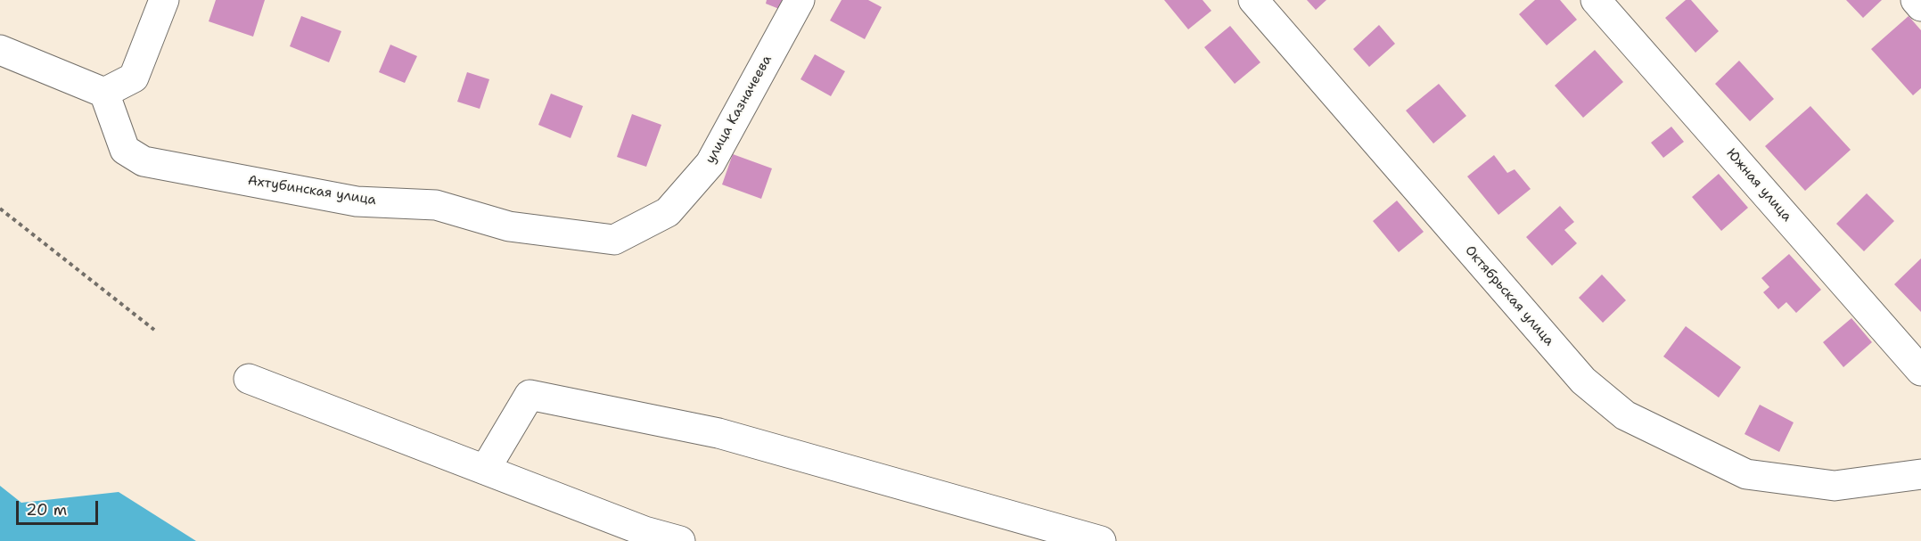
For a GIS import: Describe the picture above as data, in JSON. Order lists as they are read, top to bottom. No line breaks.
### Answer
{"streets":{"street":["улица Казначеева","Южная улица","Ахтубинская улица","Октябрьская улица"]},"crossings":[["улица Казначеева","Ахтубинская улица"]],"scale_bar":"20 m"}
